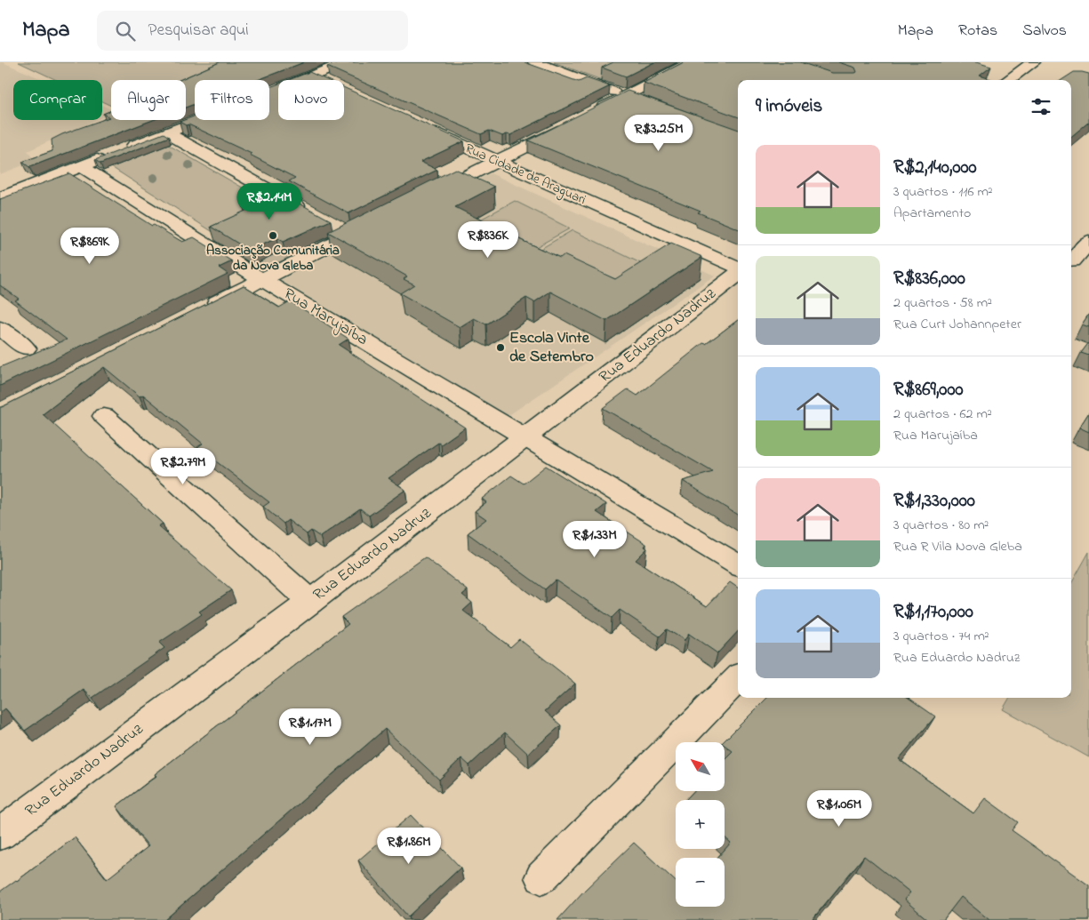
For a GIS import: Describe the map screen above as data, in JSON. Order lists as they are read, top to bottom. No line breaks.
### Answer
{"streets":{"street":["Rua Cidade de Araguari","Rua Marujaíba","Rua Eduardo Nadruz"]},"crossings":[["Rua Marujaíba","Rua Eduardo Nadruz"]],"places":["Associação Comunitária da Nova Gleba","Escola Vinte de Setembro"],"north":"top left","page":{"header":"Mapa","search":"Pesquisar aqui","nav":["Mapa","Rotas","Salvos"],"chip":["Comprar","Alugar","Filtros","Novo"],"heading":"9 imóveis","price":["R$3.25M","R$2.14M","R$836K","R$869K","R$2.79M","R$1.33M","R$1.17M","R$1.06M","R$1.86M"],"list":[{"name":"R$2,140,000","note":"3 quartos · 116 m² · Apartamento"},{"name":"R$836,000","note":"2 quartos · 58 m² · Rua Curt Johannpeter"},{"name":"R$869,000","note":"2 quartos · 62 m² · Rua Marujaíba"},{"name":"R$1,330,000","note":"3 quartos · 80 m² · Rua R Vila Nova Gleba"},{"name":"R$1,170,000","note":"3 quartos · 74 m² · Rua Eduardo Nadruz"}],"map_buttons":["+","−"]}}
